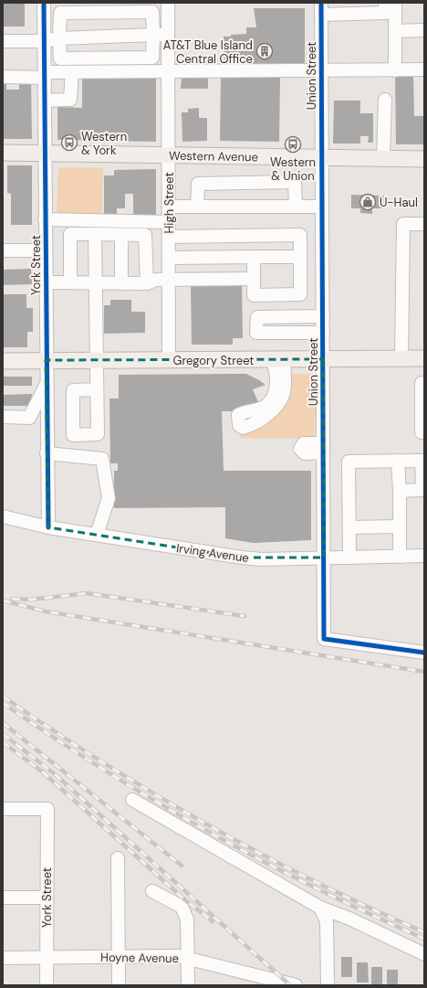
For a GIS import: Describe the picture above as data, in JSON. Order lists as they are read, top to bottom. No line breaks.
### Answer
{"streets":{"main road":["Western Avenue","Gregory Street"],"street":["Union Street","High Street","York Street","Irving Avenue","Hoyne Avenue"]},"crossings":[["Union Street","Western Avenue"],["Union Street","Gregory Street"],["Union Street","Irving Avenue"],["Western Avenue","High Street"],["Western Avenue","York Street"],["High Street","Gregory Street"],["York Street","Gregory Street"],["York Street","Irving Avenue"],["York Street","Hoyne Avenue"]],"places":{"building":["AT&T Blue Island Central Office"],"bus stop":["Western & York","Western & Union"],"shop":["U-Haul"]}}
